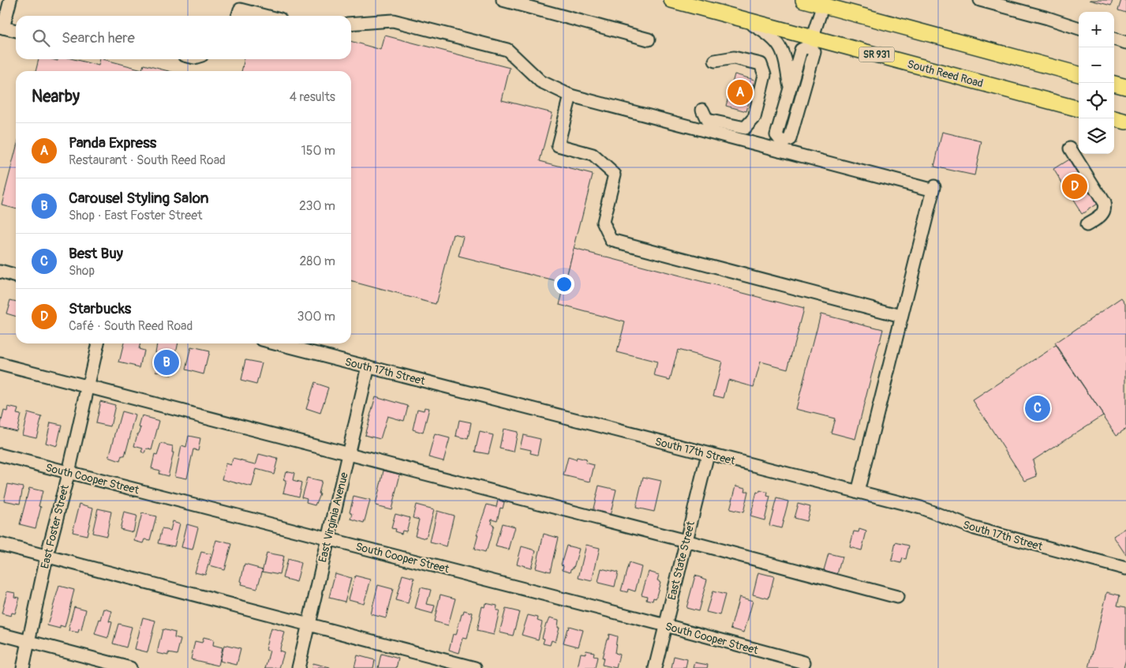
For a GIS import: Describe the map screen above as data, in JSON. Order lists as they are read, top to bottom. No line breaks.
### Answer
{"streets":{"main road":["SR 931","South Reed Road"],"street":["South 17th Street","South Cooper Street","East Virginia Avenue","East Foster Street","East State Street"]},"crossings":[["South 17th Street","East Virginia Avenue"],["South 17th Street","East State Street"],["South Cooper Street","East Virginia Avenue"],["South Cooper Street","East Foster Street"],["South Cooper Street","East State Street"]],"page":{"map_buttons":["+","−"],"search":"Search here","heading":["Nearby","4 results"],"pins":["A","D","B","C"],"list":[{"mark":"A","name":"Panda Express","note":"Restaurant · South Reed Road","value":"150 m"},{"mark":"B","name":"Carousel Styling Salon","note":"Shop · East Foster Street","value":"230 m"},{"mark":"C","name":"Best Buy","note":"Shop","value":"280 m"},{"mark":"D","name":"Starbucks","note":"Café · South Reed Road","value":"300 m"}]}}
